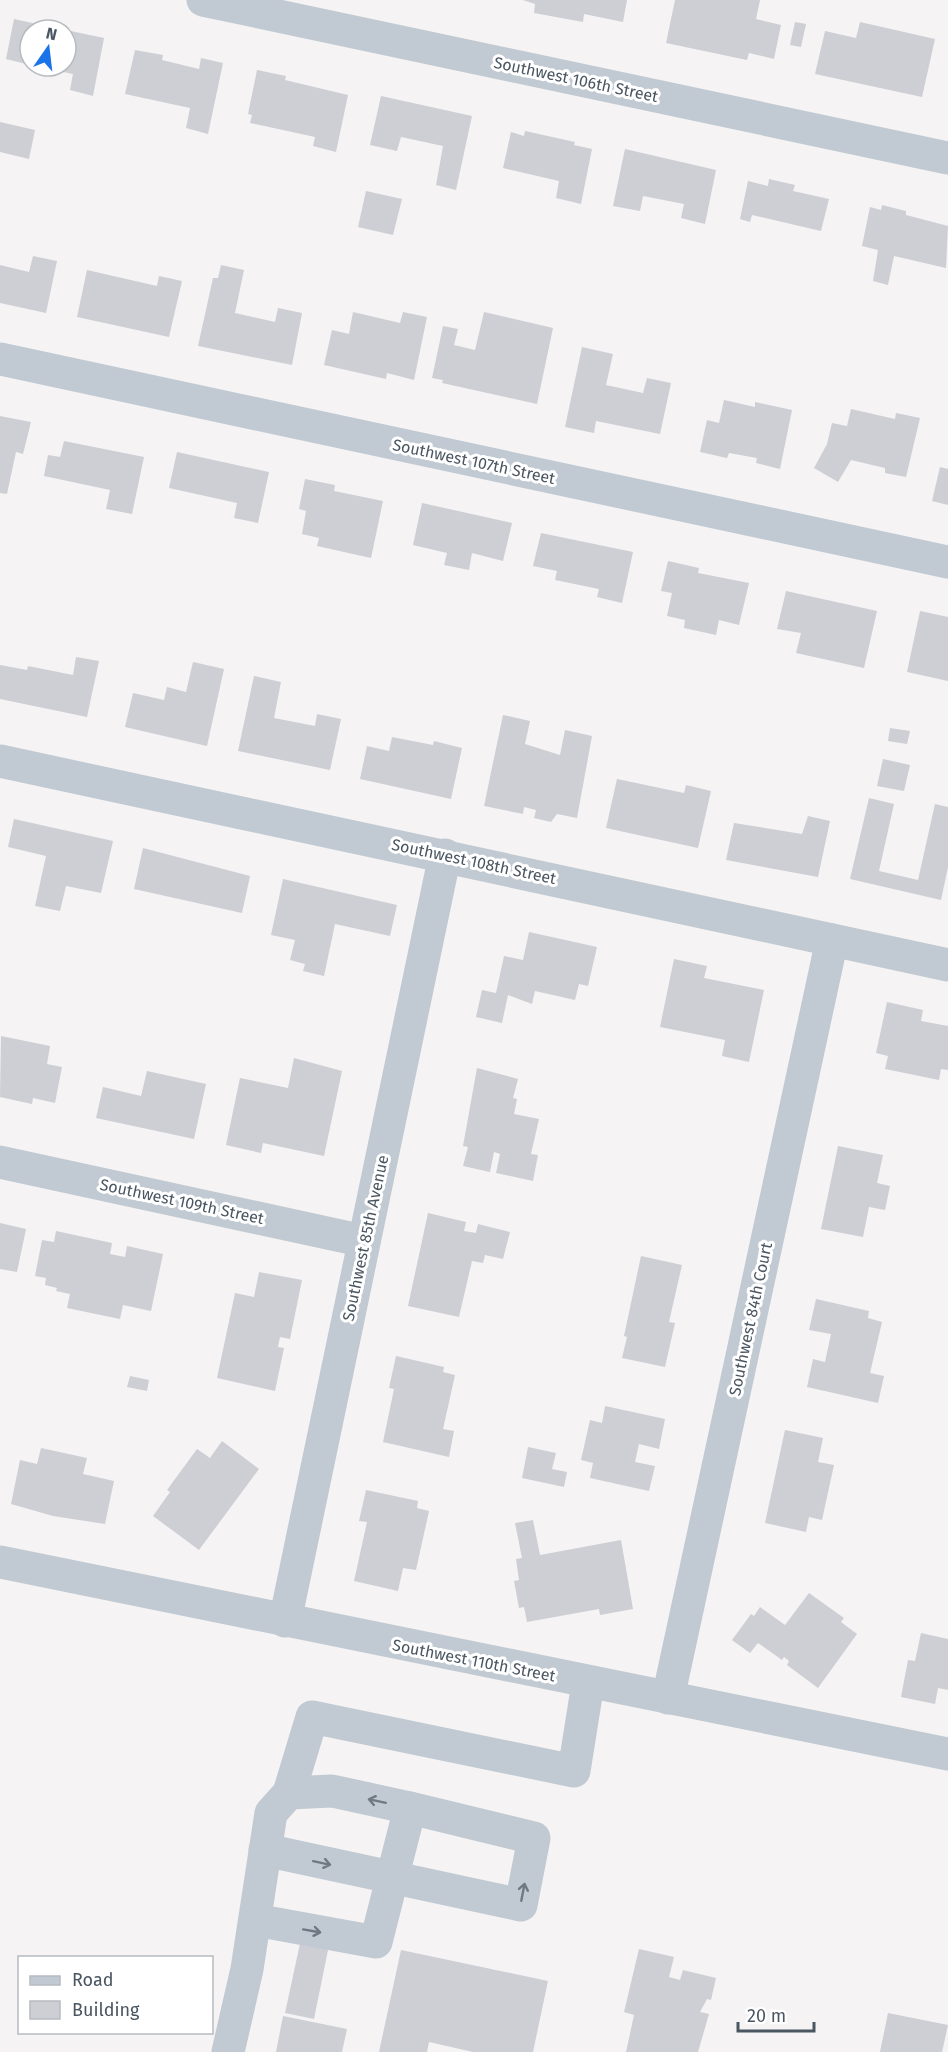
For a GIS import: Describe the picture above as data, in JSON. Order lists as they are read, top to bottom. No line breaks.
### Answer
{"streets":{"street":["Southwest 106th Street","Southwest 107th Street","Southwest 108th Street","Southwest 109th Street","Southwest 85th Avenue","Southwest 84th Court","Southwest 110th Street"]},"crossings":[["Southwest 108th Street","Southwest 85th Avenue"],["Southwest 108th Street","Southwest 84th Court"],["Southwest 109th Street","Southwest 85th Avenue"],["Southwest 85th Avenue","Southwest 110th Street"],["Southwest 84th Court","Southwest 110th Street"]],"legend":["Road","Building"],"scale_bar":"20 m","north":"top"}
